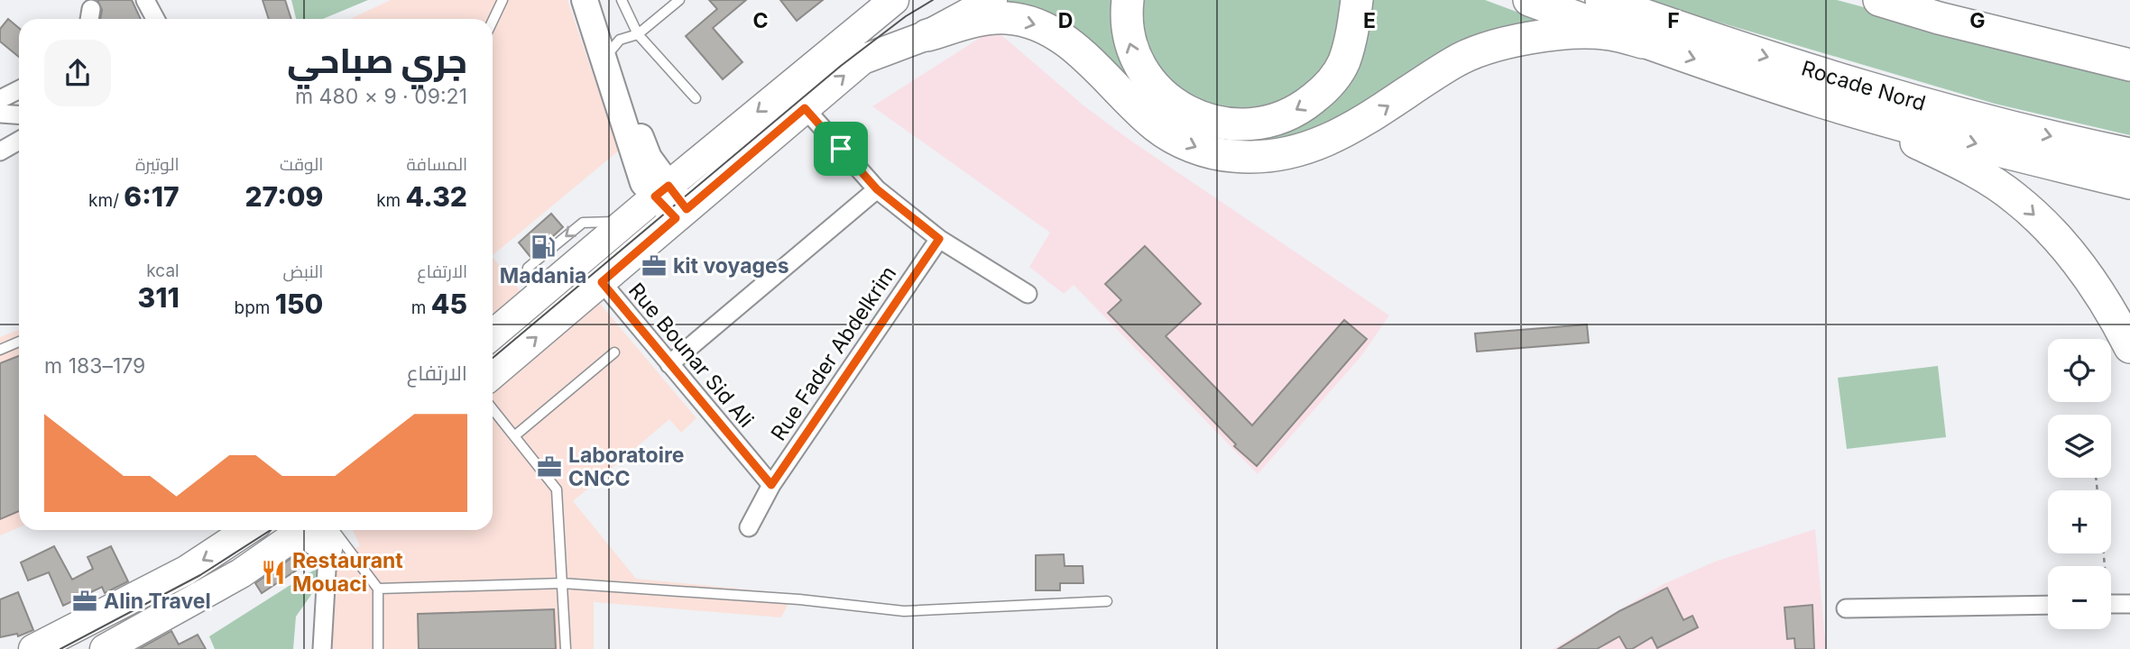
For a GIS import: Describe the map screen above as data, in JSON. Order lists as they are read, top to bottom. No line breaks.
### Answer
{"streets":{"highway":["Rocade Nord"],"street":["Rue Fader Abdelkrim","Rue Bounar Sid Ali"]},"crossings":[["Rue Fader Abdelkrim","Rue Bounar Sid Ali"]],"places":{"fuel station":["Madania"],"office":["kit voyages","Laboratoire CNCC","Alin Travel"],"restaurant":["Restaurant Mouaci"]},"page":{"heading":["جري صباحي","09:21 · 9 × 480 m"],"stats":[["المسافة","4.32 km"],["الوقت","27:09"],["الوتيرة","6:17 /km"],["الارتفاع","45 m"],["النبض","150 bpm"],["kcal","311"]],"map_buttons":["+","−"],"chart":["الارتفاع","179–183 m"]},"grid":{"columns":["C","D","E","F","G"]}}
